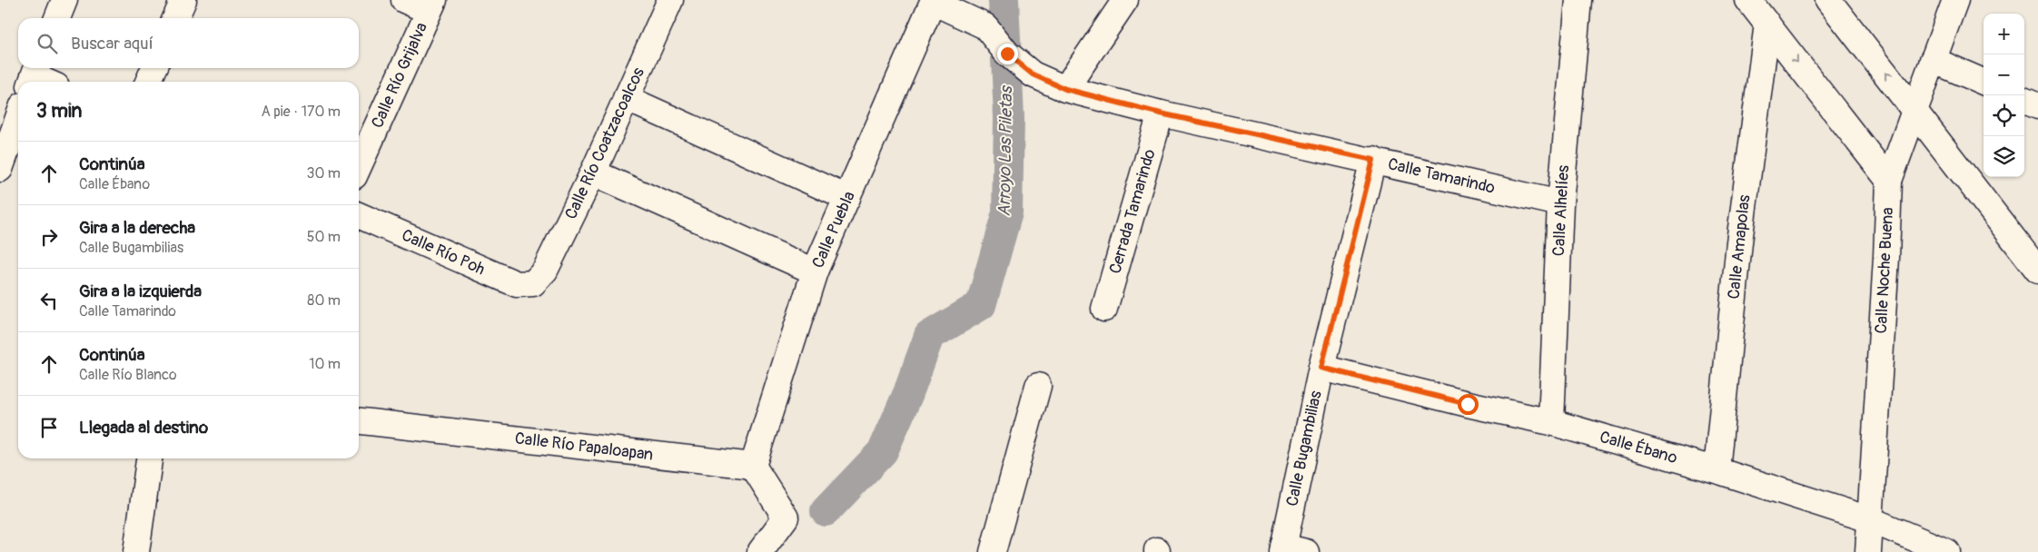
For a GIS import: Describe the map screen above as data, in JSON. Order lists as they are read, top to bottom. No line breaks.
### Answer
{"streets":{"street":["Calle Río Grijalva","Calle Río Coatzacoalcos","Calle Tamarindo","Calle Alhelíes","Cerrada Tamarindo","Calle Puebla","Calle Amapolas","Calle Río Poh","Calle Noche Buena","Calle Río Papaloapan","Calle Ébano","Calle Bugambilias"]},"crossings":[["Calle Río Coatzacoalcos","Calle Río Poh"],["Calle Tamarindo","Calle Alhelíes"],["Calle Tamarindo","Cerrada Tamarindo"],["Calle Tamarindo","Calle Puebla"],["Calle Tamarindo","Calle Bugambilias"],["Calle Alhelíes","Calle Ébano"],["Calle Puebla","Calle Río Papaloapan"],["Calle Amapolas","Calle Ébano"],["Calle Noche Buena","Calle Ébano"],["Calle Ébano","Calle Bugambilias"]],"water":["Arroyo Las Piletas"],"page":{"map_buttons":["+","−"],"search":"Buscar aquí","heading":["3 min","A pie · 170 m"],"list":[["Continúa","Calle Ébano","30 m"],["Gira a la derecha","Calle Bugambilias","50 m"],["Gira a la izquierda","Calle Tamarindo","80 m"],["Continúa","Calle Río Blanco","10 m"],"Llegada al destino"]}}
